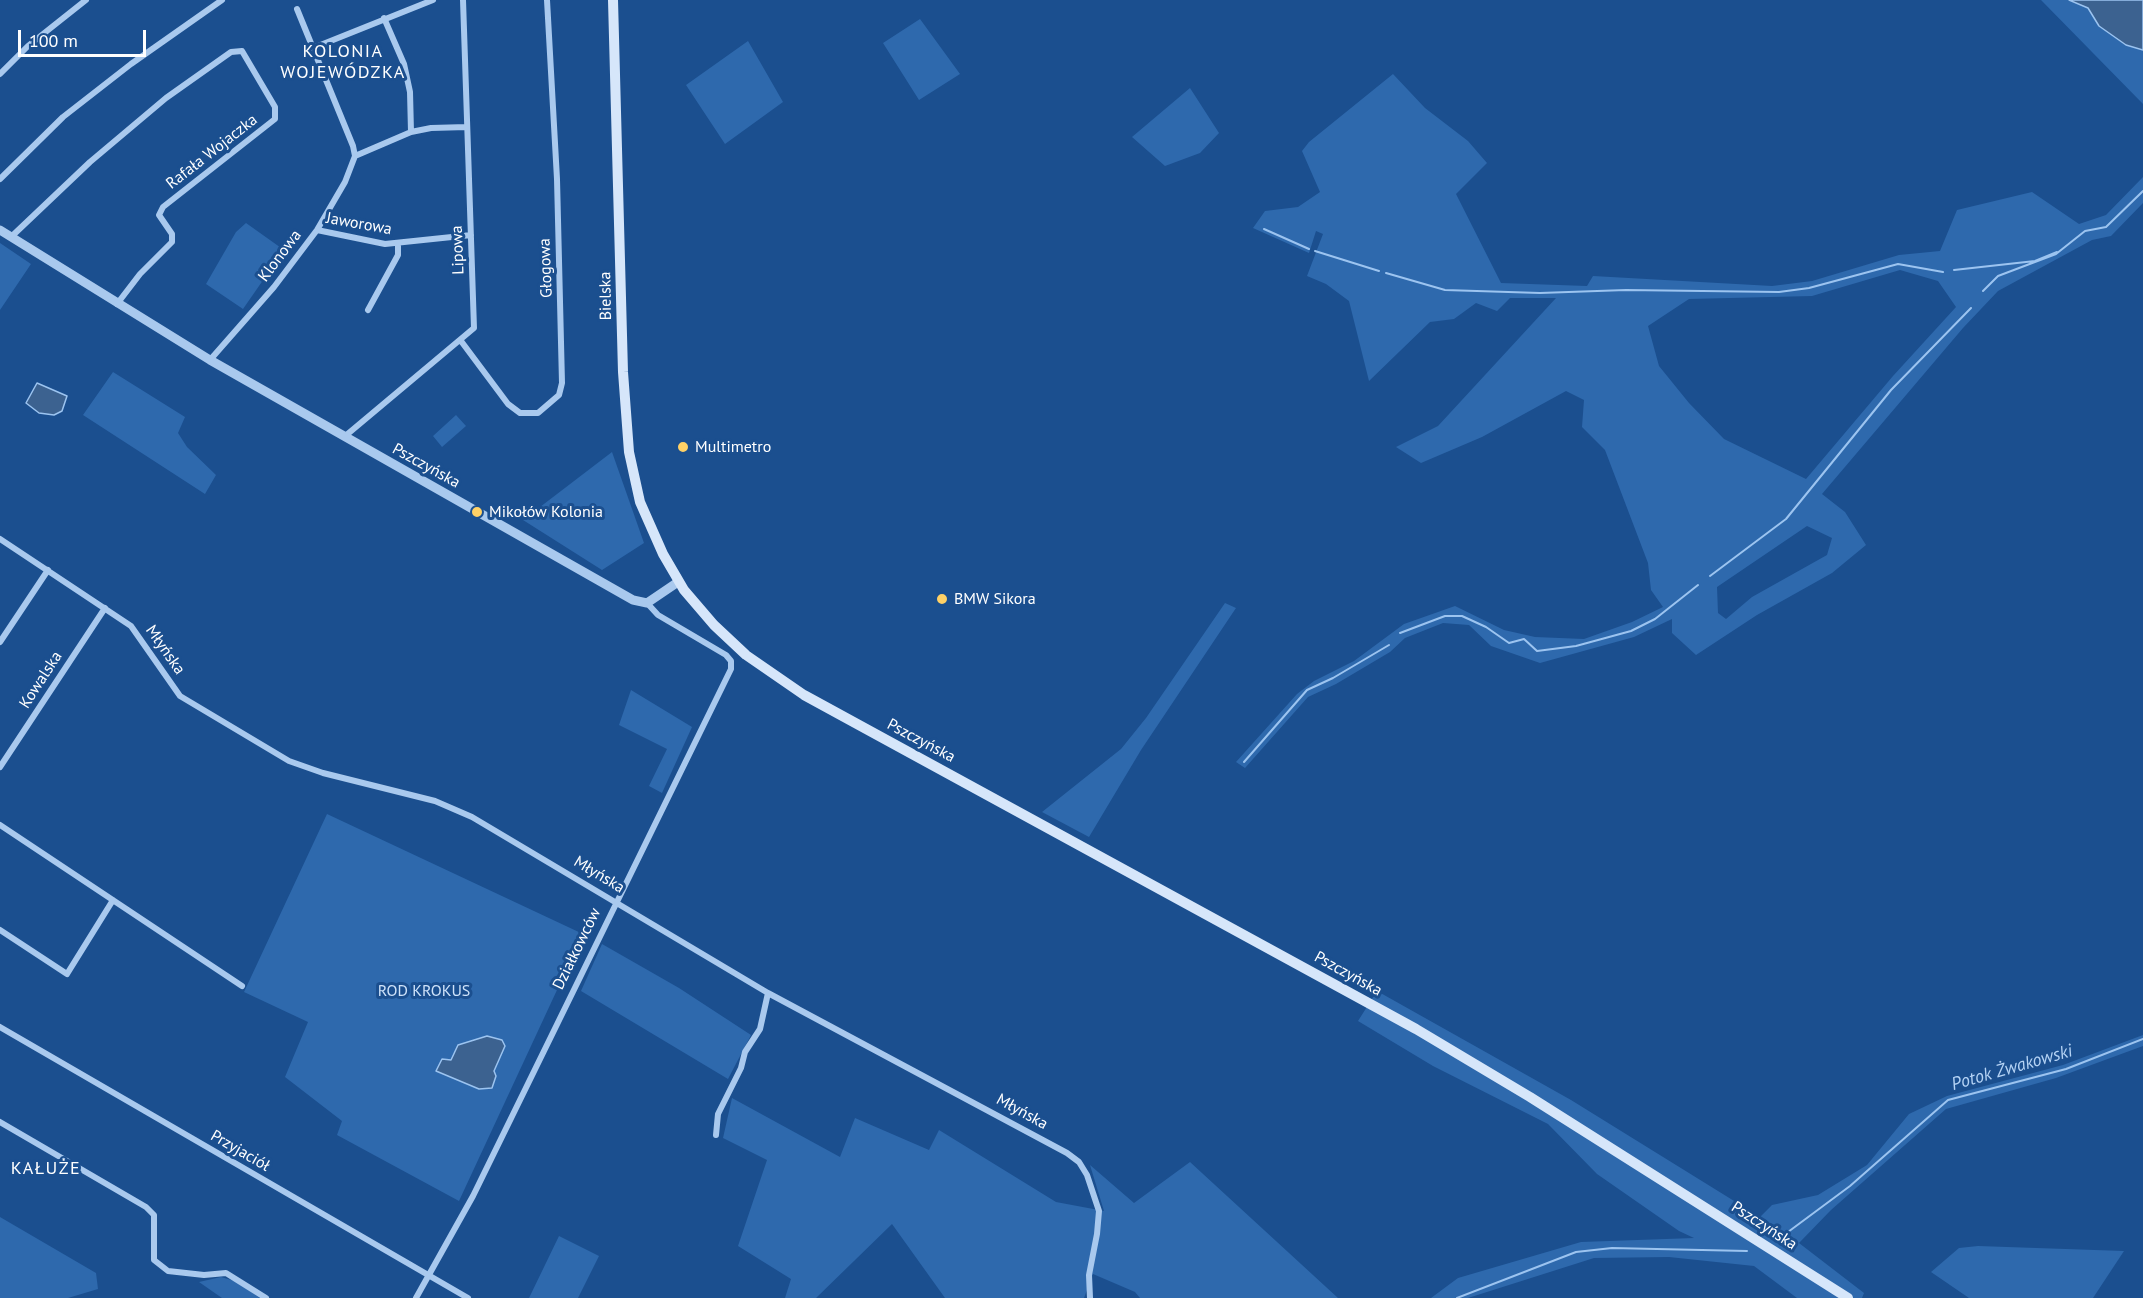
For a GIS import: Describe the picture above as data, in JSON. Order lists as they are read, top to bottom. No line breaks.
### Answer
{"streets":{"main road":["Bielska","Pszczyńska"],"street":["Rafała Wojaczka","Jaworowa","Lipowa","Klonowa","Głogowa","Młyńska","Kowalska","Działkowców","Przyjaciół"]},"crossings":[["Rafała Wojaczka","Pszczyńska"],["Jaworowa","Lipowa"],["Jaworowa","Klonowa"],["Lipowa","Głogowa"],["Lipowa","Pszczyńska"],["Klonowa","Pszczyńska"],["Bielska","Pszczyńska"],["Pszczyńska","Działkowców"],["Młyńska","Kowalska"],["Młyńska","Działkowców"],["Działkowców","Przyjaciół"]],"districts":["KOLONIA WOJEWÓDZKA","KAŁUŻE"],"water":["Potok Żwakowski"],"parks":["ROD KROKUS"],"places":["Multimetro","Mikołów Kolonia","BMW Sikora"],"scale_bar":"100 m"}
